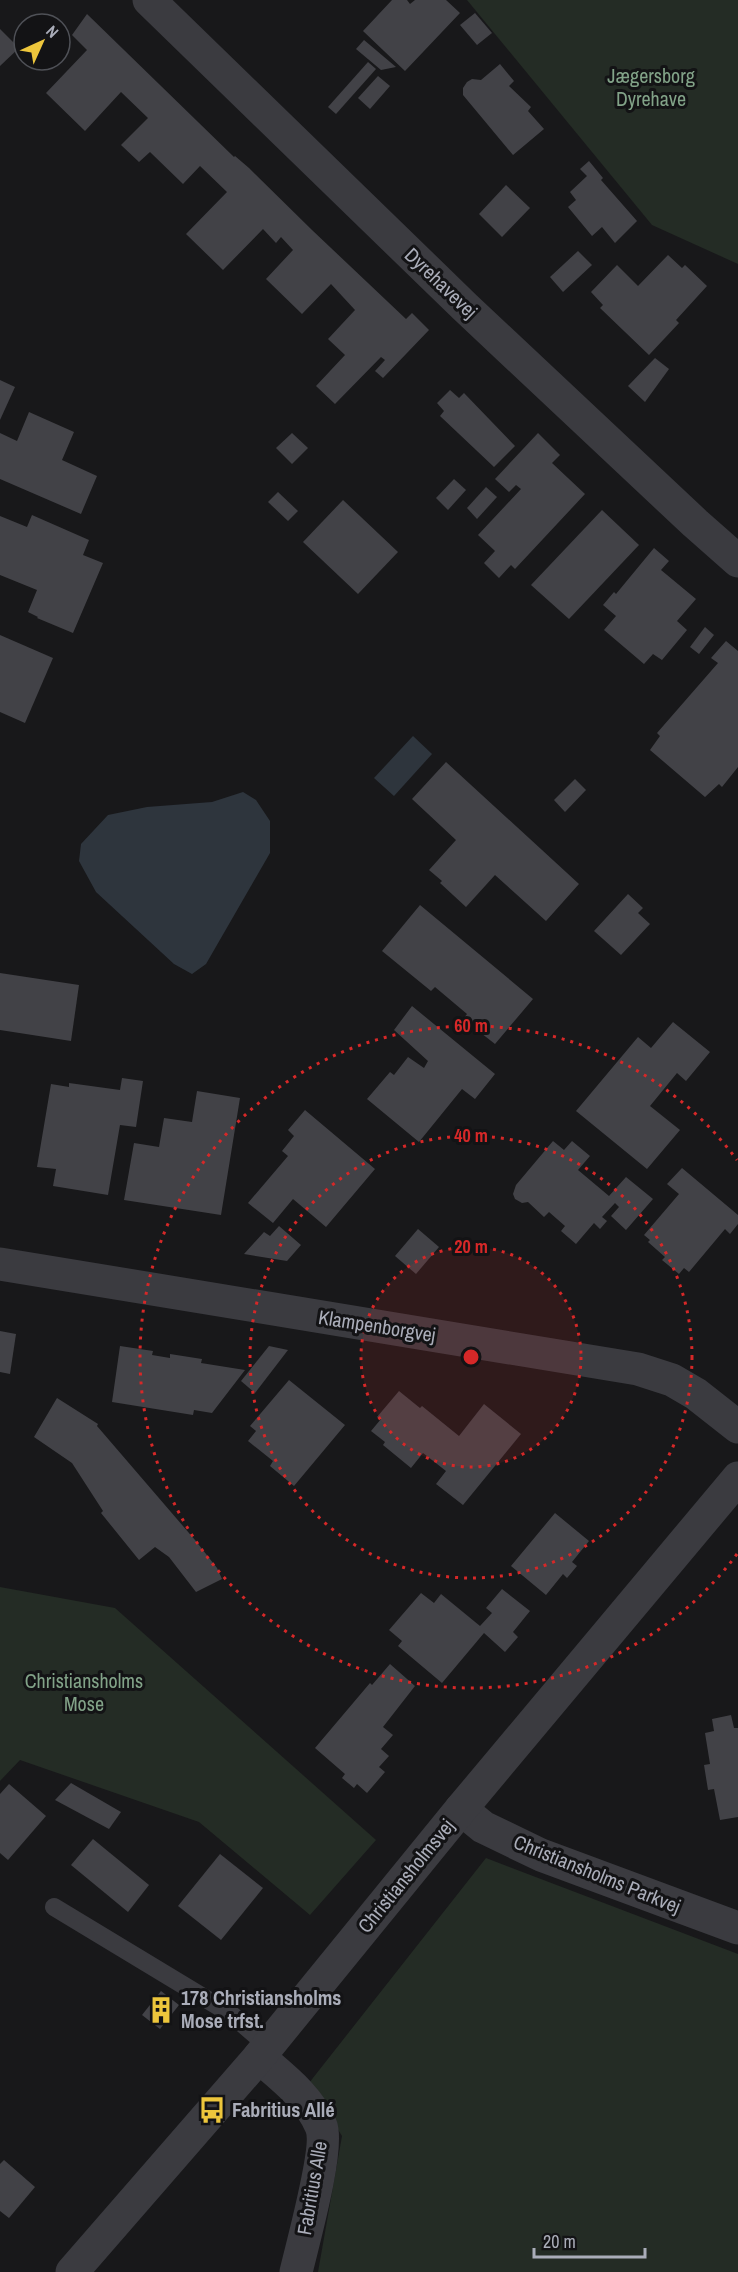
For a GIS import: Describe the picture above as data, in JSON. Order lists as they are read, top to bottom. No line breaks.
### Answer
{"streets":{"street":["Dyrehavevej","Klampenborgvej","Christiansholms Parkvej","Christiansholmsvej","Fabritius Alle"]},"crossings":[["Christiansholms Parkvej","Christiansholmsvej"],["Christiansholmsvej","Fabritius Alle"]],"parks":["Jægersborg Dyrehave","Christiansholms Mose"],"places":{"building":["178 Christiansholms Mose trfst."],"bus stop":["Fabritius Allé"]},"scale_bar":"20 m","north":"top right","rings":["60 m","40 m","20 m"]}
